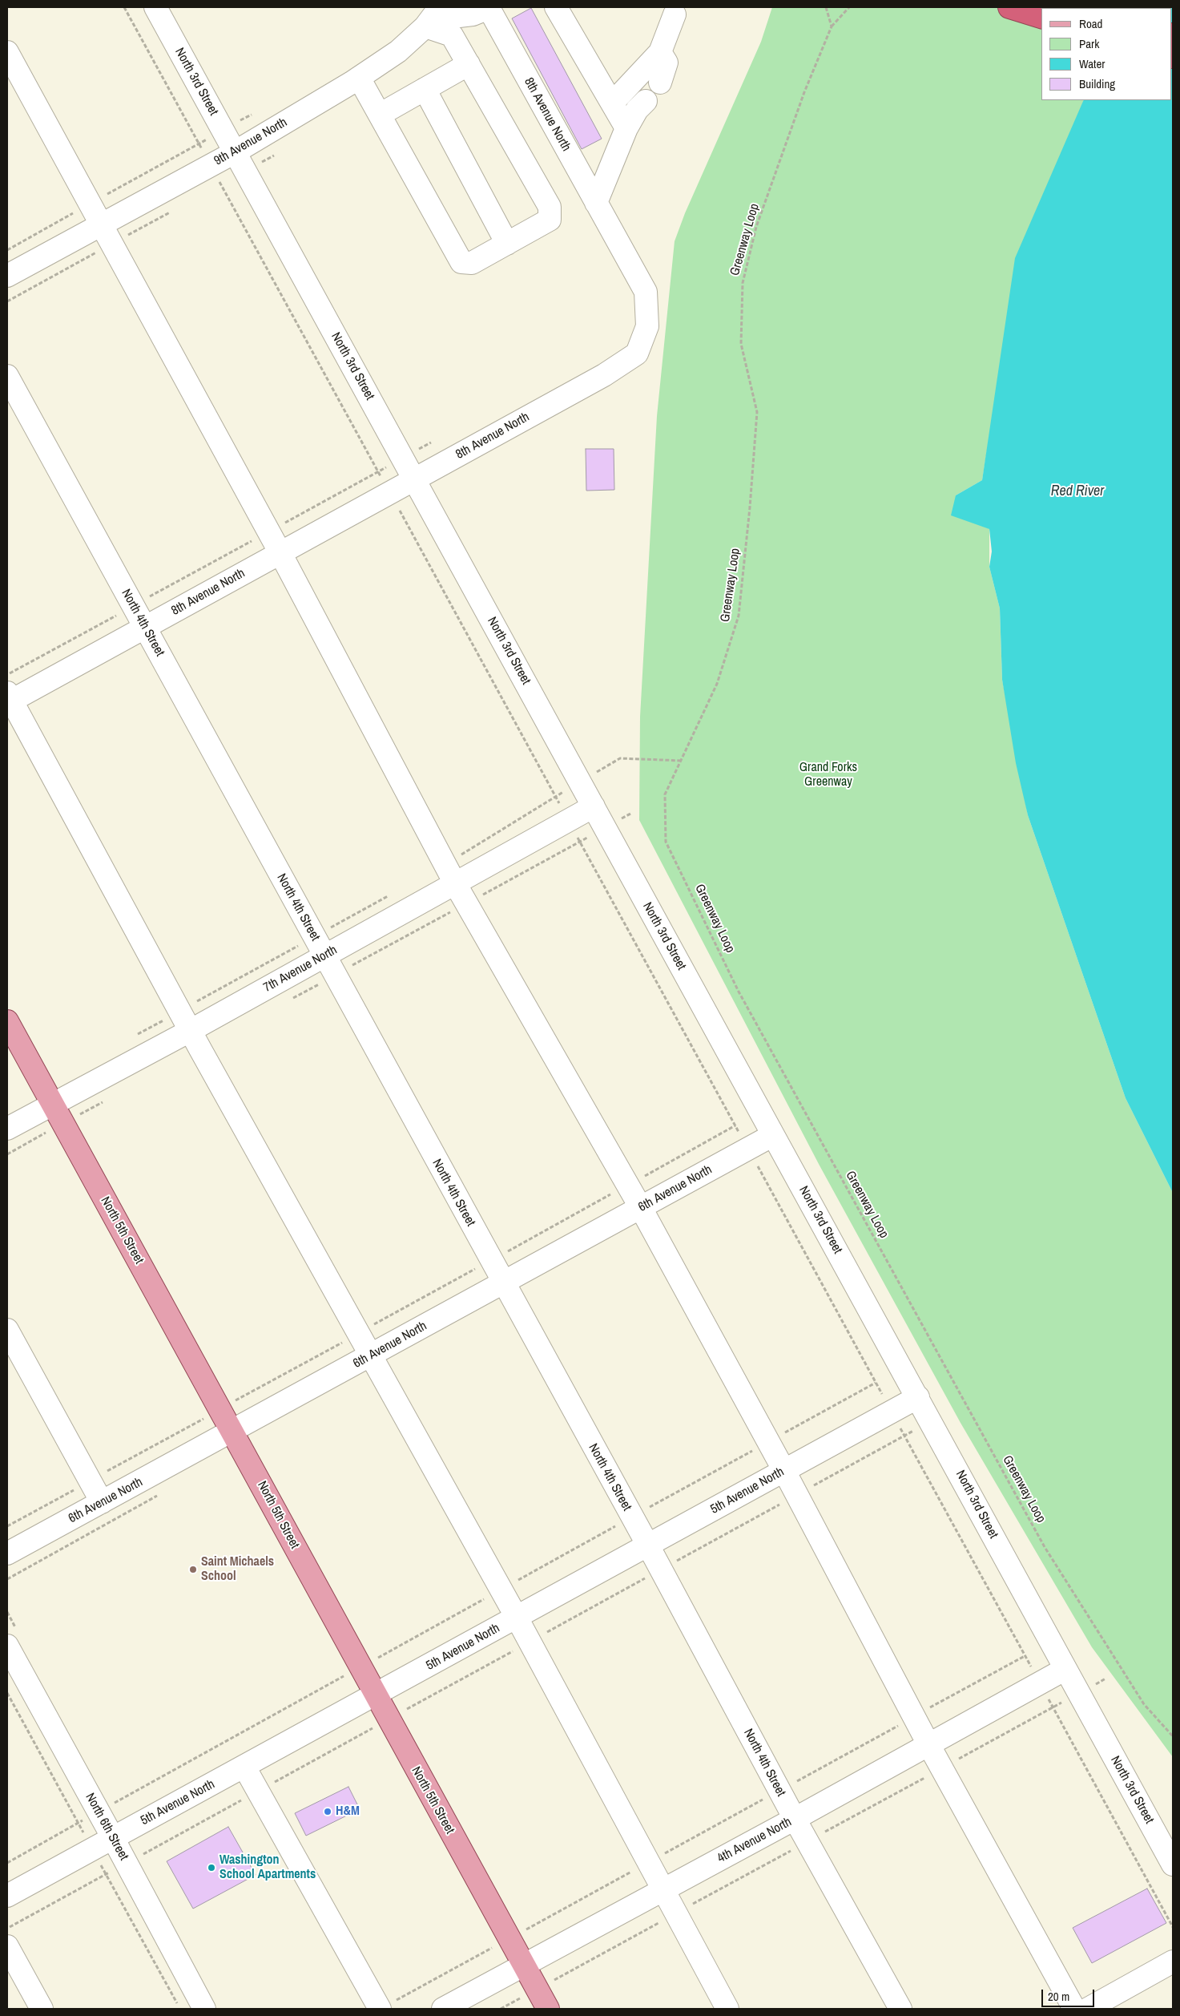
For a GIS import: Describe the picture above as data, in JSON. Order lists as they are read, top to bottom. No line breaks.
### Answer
{"streets":{"main road":["North 5th Street"],"street":["North 3rd Street","8th Avenue North","9th Avenue North","North 4th Street","7th Avenue North","6th Avenue North","5th Avenue North","North 6th Street","4th Avenue North"],"path":["Greenway Loop"]},"crossings":[["North 3rd Street","8th Avenue North"],["North 3rd Street","9th Avenue North"],["North 3rd Street","7th Avenue North"],["North 3rd Street","6th Avenue North"],["North 3rd Street","5th Avenue North"],["North 3rd Street","4th Avenue North"],["8th Avenue North","9th Avenue North"],["8th Avenue North","North 4th Street"],["North 4th Street","7th Avenue North"],["North 4th Street","6th Avenue North"],["North 4th Street","5th Avenue North"],["North 4th Street","4th Avenue North"],["7th Avenue North","North 5th Street"],["6th Avenue North","North 5th Street"],["North 5th Street","5th Avenue North"],["North 5th Street","4th Avenue North"],["5th Avenue North","North 6th Street"]],"water":["Red River"],"parks":["Grand Forks Greenway"],"places":["Saint Michaels School","H&M","Washington School Apartments"],"legend":["Road","Park","Water","Building"],"scale_bar":"20 m"}
